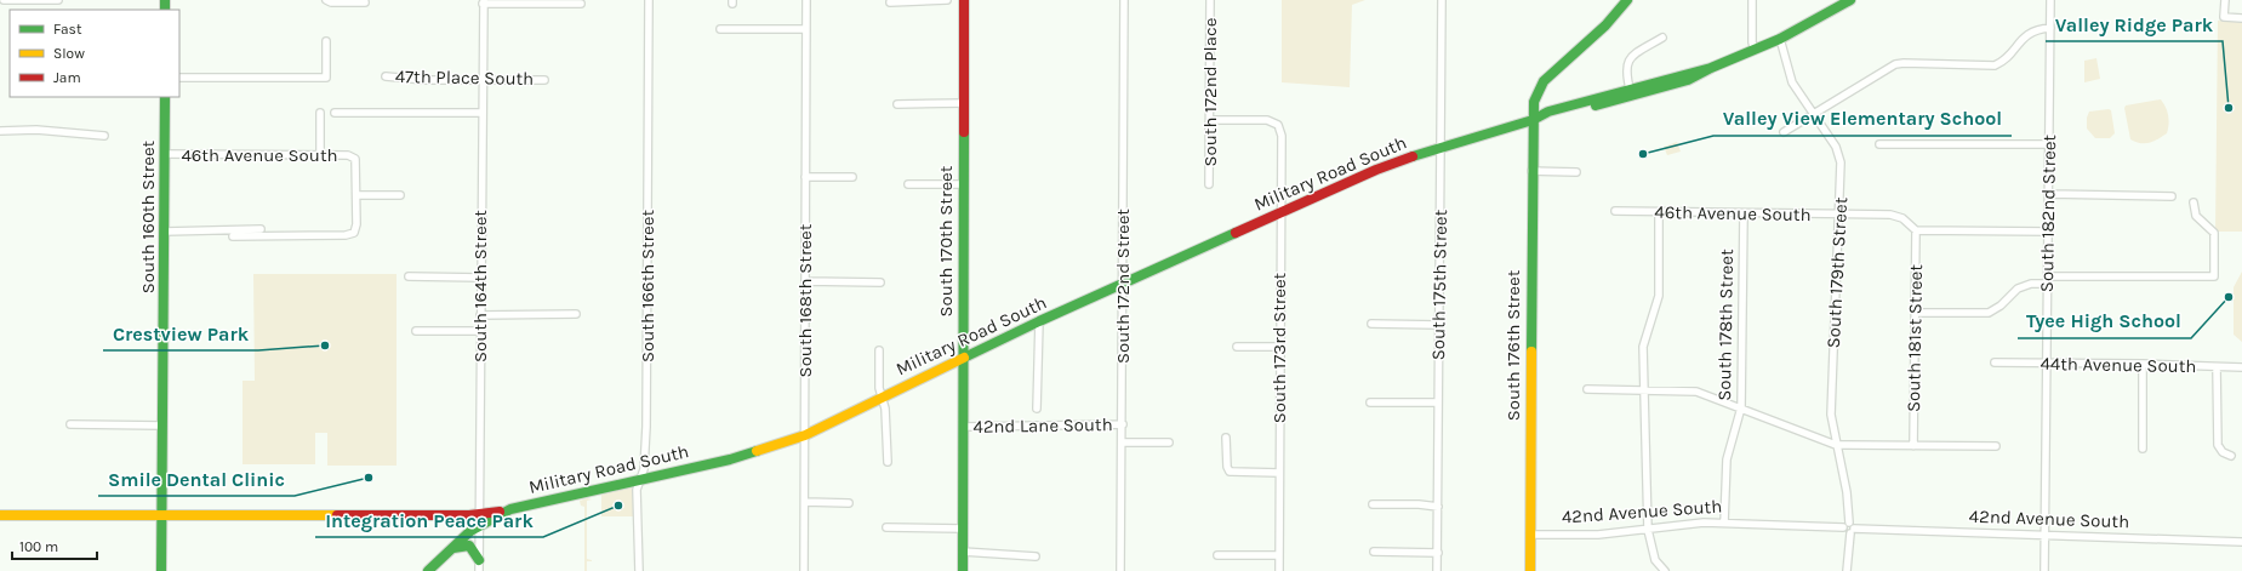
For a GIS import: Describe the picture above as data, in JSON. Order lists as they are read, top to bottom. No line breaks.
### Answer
{"streets":{"street":["47th Place South","South 172nd Place","46th Avenue South","Military Road South","South 182nd Street","South 160th Street","South 170th Street","South 179th Street","South 175th Street","South 164th Street","South 166th Street","South 172nd Street","South 168th Street","South 178th Street","South 181st Street","South 176th Street","South 173rd Street","44th Avenue South","42nd Lane South","42nd Avenue South"]},"crossings":[["47th Place South","South 164th Street"],["South 172nd Place","South 173rd Street"],["46th Avenue South","South 160th Street"],["46th Avenue South","South 179th Street"],["46th Avenue South","South 178th Street"],["46th Avenue South","South 181st Street"],["Military Road South","South 170th Street"],["Military Road South","South 179th Street"],["Military Road South","South 175th Street"],["Military Road South","South 164th Street"],["Military Road South","South 166th Street"],["Military Road South","South 172nd Street"],["Military Road South","South 168th Street"],["Military Road South","South 176th Street"],["Military Road South","South 173rd Street"],["South 182nd Street","44th Avenue South"],["South 182nd Street","42nd Avenue South"],["South 170th Street","42nd Lane South"],["South 179th Street","42nd Avenue South"],["South 172nd Street","42nd Lane South"],["South 178th Street","42nd Avenue South"],["South 176th Street","42nd Avenue South"]],"places":["Valley Ridge Park","Valley View Elementary School","Tyee High School","Crestview Park","Smile Dental Clinic","Integration Peace Park"],"legend":["Fast","Slow","Jam"],"scale_bar":"100 m"}
